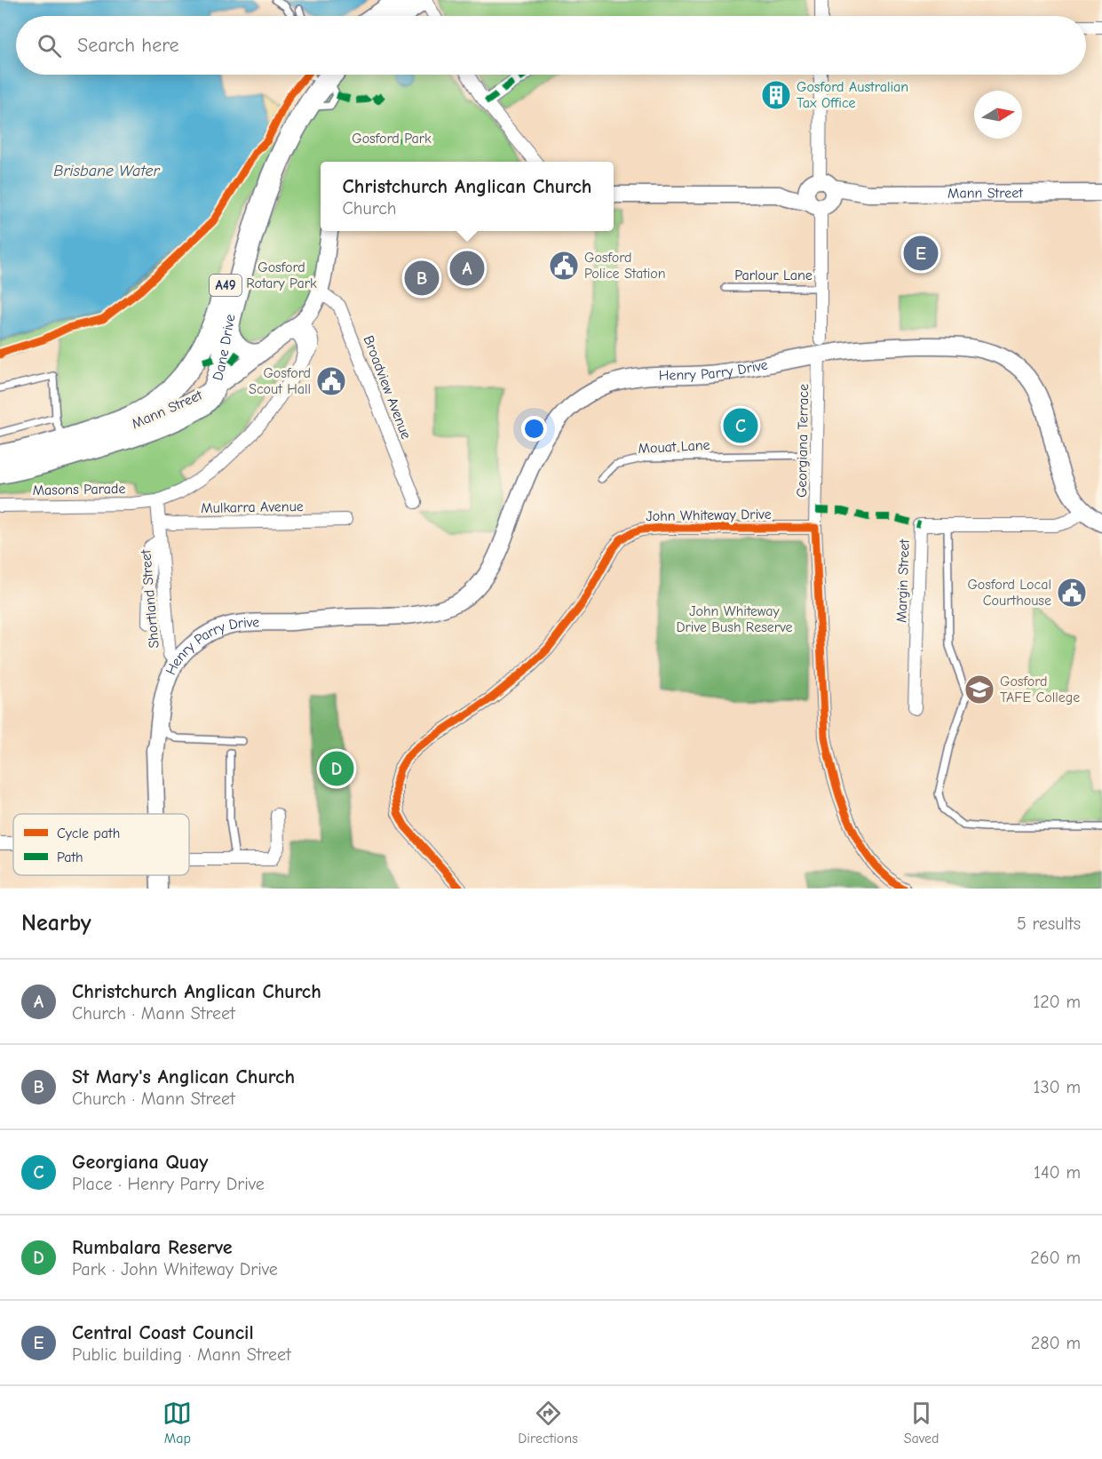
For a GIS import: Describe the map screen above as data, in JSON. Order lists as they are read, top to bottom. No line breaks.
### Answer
{"streets":{"highway":["A49","Dane Drive"],"main road":["Mann Street","Henry Parry Drive"],"street":["Broadview Avenue","Georgiana Terrace","Masons Parade","Mulkarra Avenue","John Whiteway Drive","Margin Street","Shortland Street"],"lane":["Parlour Lane","Mouat Lane"]},"crossings":[["Mann Street","Dane Drive"],["Mann Street","Broadview Avenue"],["Mann Street","Georgiana Terrace"],["Mann Street","Masons Parade"],["Parlour Lane","Georgiana Terrace"],["Henry Parry Drive","Georgiana Terrace"],["Henry Parry Drive","Margin Street"],["Henry Parry Drive","Shortland Street"],["Georgiana Terrace","Mouat Lane"],["Georgiana Terrace","John Whiteway Drive"],["Masons Parade","Shortland Street"],["Mulkarra Avenue","Shortland Street"]],"water":["Brisbane Water"],"parks":["Gosford Park","Gosford Rotary Park","John Whiteway Drive Bush Reserve"],"places":{"building":["Gosford Australian Tax Office"],"public building":["Gosford Police Station","Gosford Scout Hall","Gosford Local Courthouse"],"school or university":["Gosford TAFE College"]},"legend":["Cycle path","Path"],"north":"right","page":{"search":"Search here","popup":["Christchurch Anglican Church","Church"],"pins":["E","A","B","C","D"],"heading":["Nearby","5 results"],"list":[{"mark":"A","name":"Christchurch Anglican Church","note":"Church · Mann Street","value":"120 m"},{"mark":"B","name":"St Mary's Anglican Church","note":"Church · Mann Street","value":"130 m"},{"mark":"C","name":"Georgiana Quay","note":"Place · Henry Parry Drive","value":"140 m"},{"mark":"D","name":"Rumbalara Reserve","note":"Park · John Whiteway Drive","value":"260 m"},{"mark":"E","name":"Central Coast Council","note":"Public building · Mann Street","value":"280 m"}],"nav":["Map","Directions","Saved"]}}
